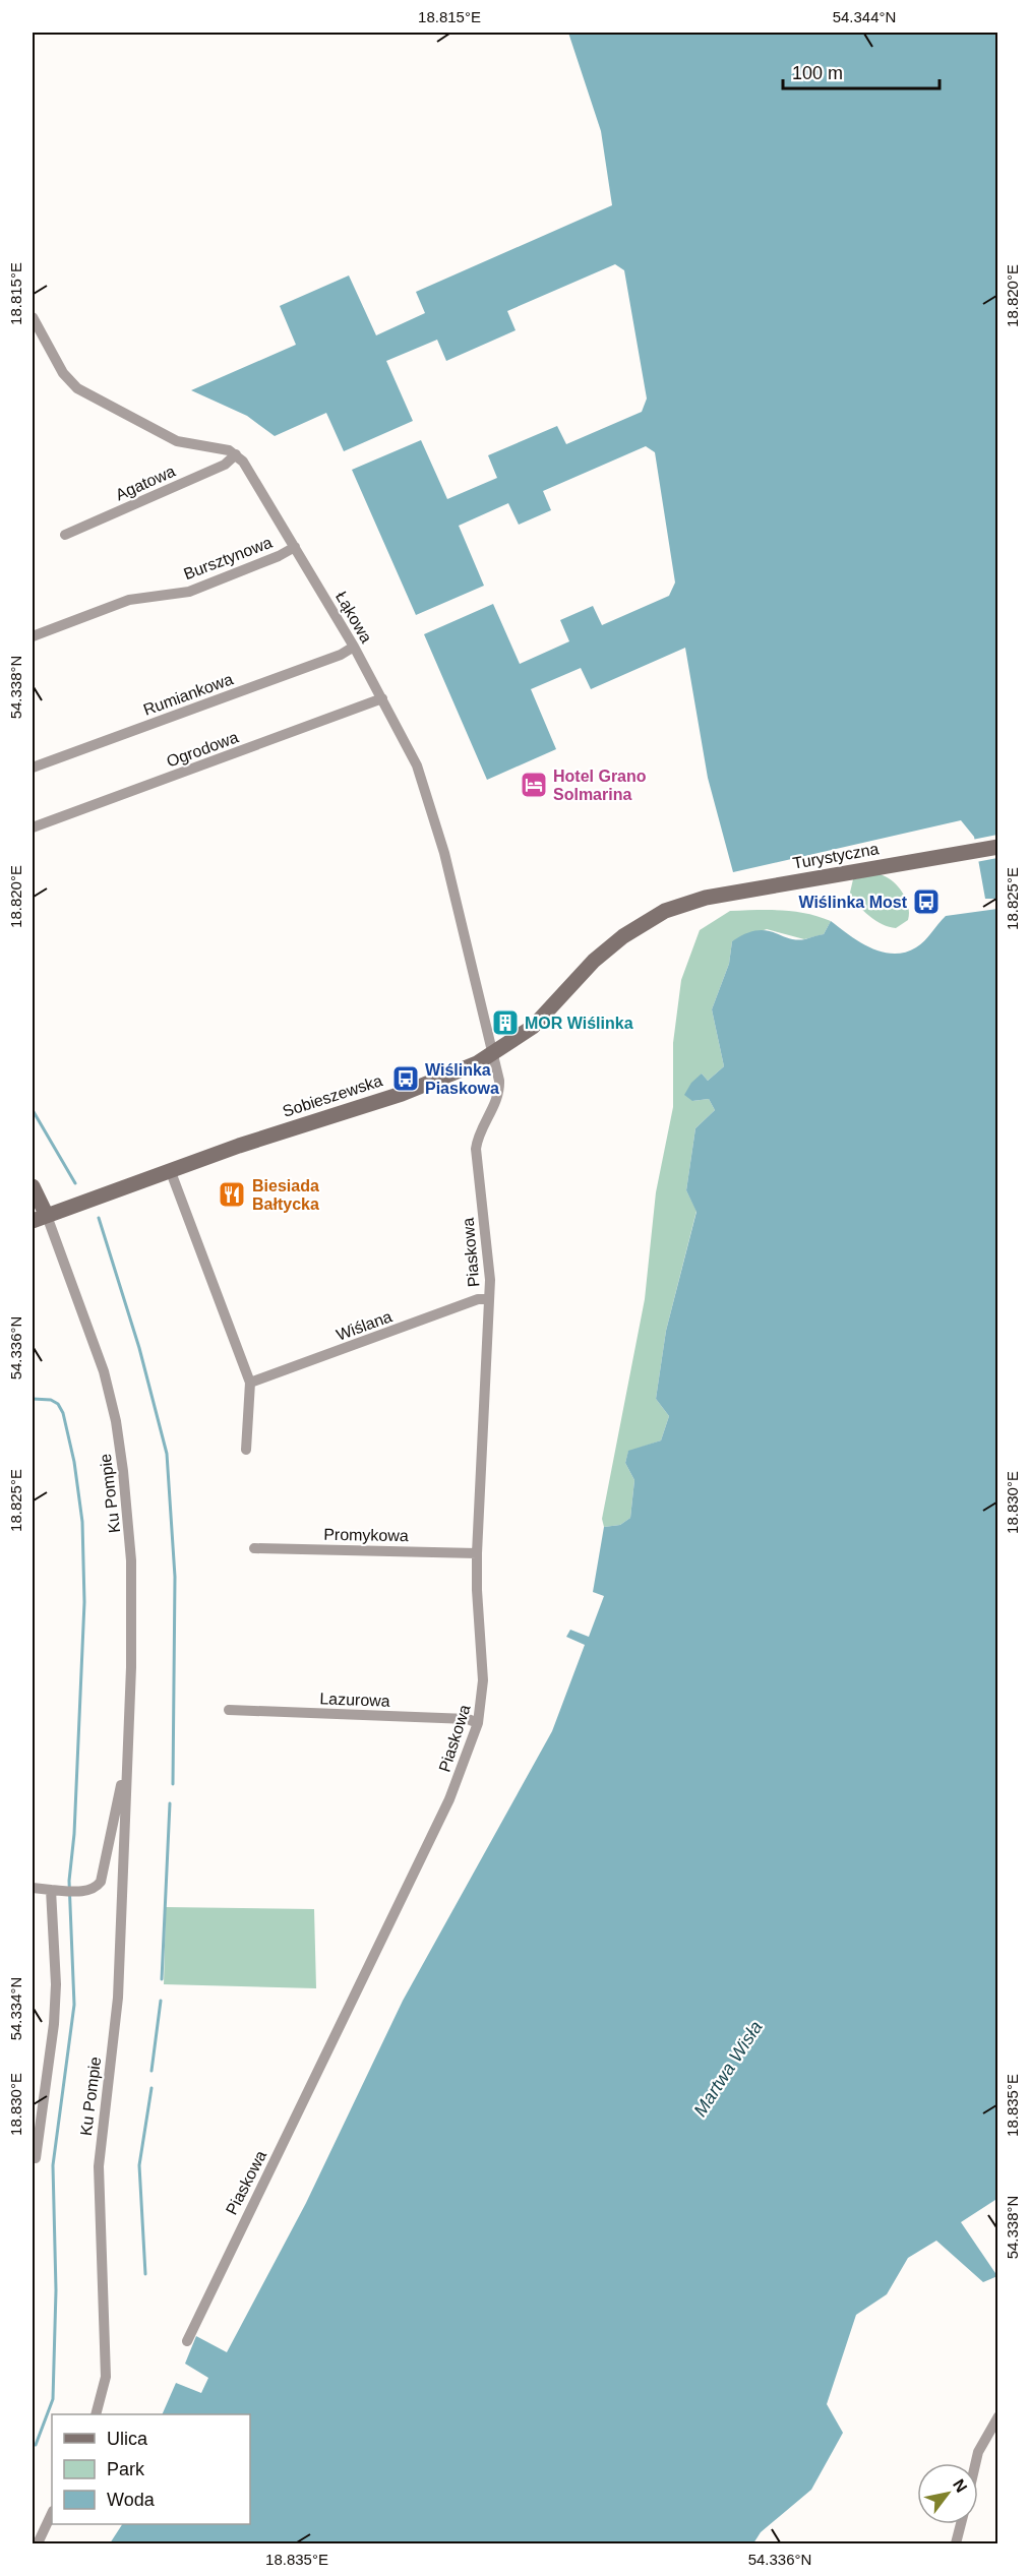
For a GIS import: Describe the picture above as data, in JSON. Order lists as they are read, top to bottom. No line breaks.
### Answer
{"streets":{"main road":["Turystyczna","Sobieszewska"],"street":["Agatowa","Bursztynowa","Łąkowa","Rumiankowa","Ogrodowa","Piaskowa","Wiślana","Ku Pompie","Promykowa","Lazurowa"]},"crossings":[["Agatowa","Łąkowa"],["Bursztynowa","Łąkowa"],["Łąkowa","Rumiankowa"],["Łąkowa","Ogrodowa"],["Łąkowa","Sobieszewska"],["Łąkowa","Piaskowa"],["Turystyczna","Sobieszewska"],["Sobieszewska","Piaskowa"],["Sobieszewska","Ku Pompie"],["Piaskowa","Wiślana"],["Piaskowa","Promykowa"],["Piaskowa","Lazurowa"]],"water":["Martwa Wisła"],"places":{"hotel":["Hotel Grano Solmarina"],"bus stop":["Wiślinka Most","Wiślinka Piaskowa"],"building":["MOR Wiślinka"],"restaurant":["Biesiada Bałtycka"]},"legend":["Ulica","Park","Woda"],"scale_bar":"100 m","north":"top right","coordinates":["18.815°E","54.344°N","18.820°E","54.338°N","18.825°E","54.336°N","18.830°E","54.334°N","18.835°E"]}
